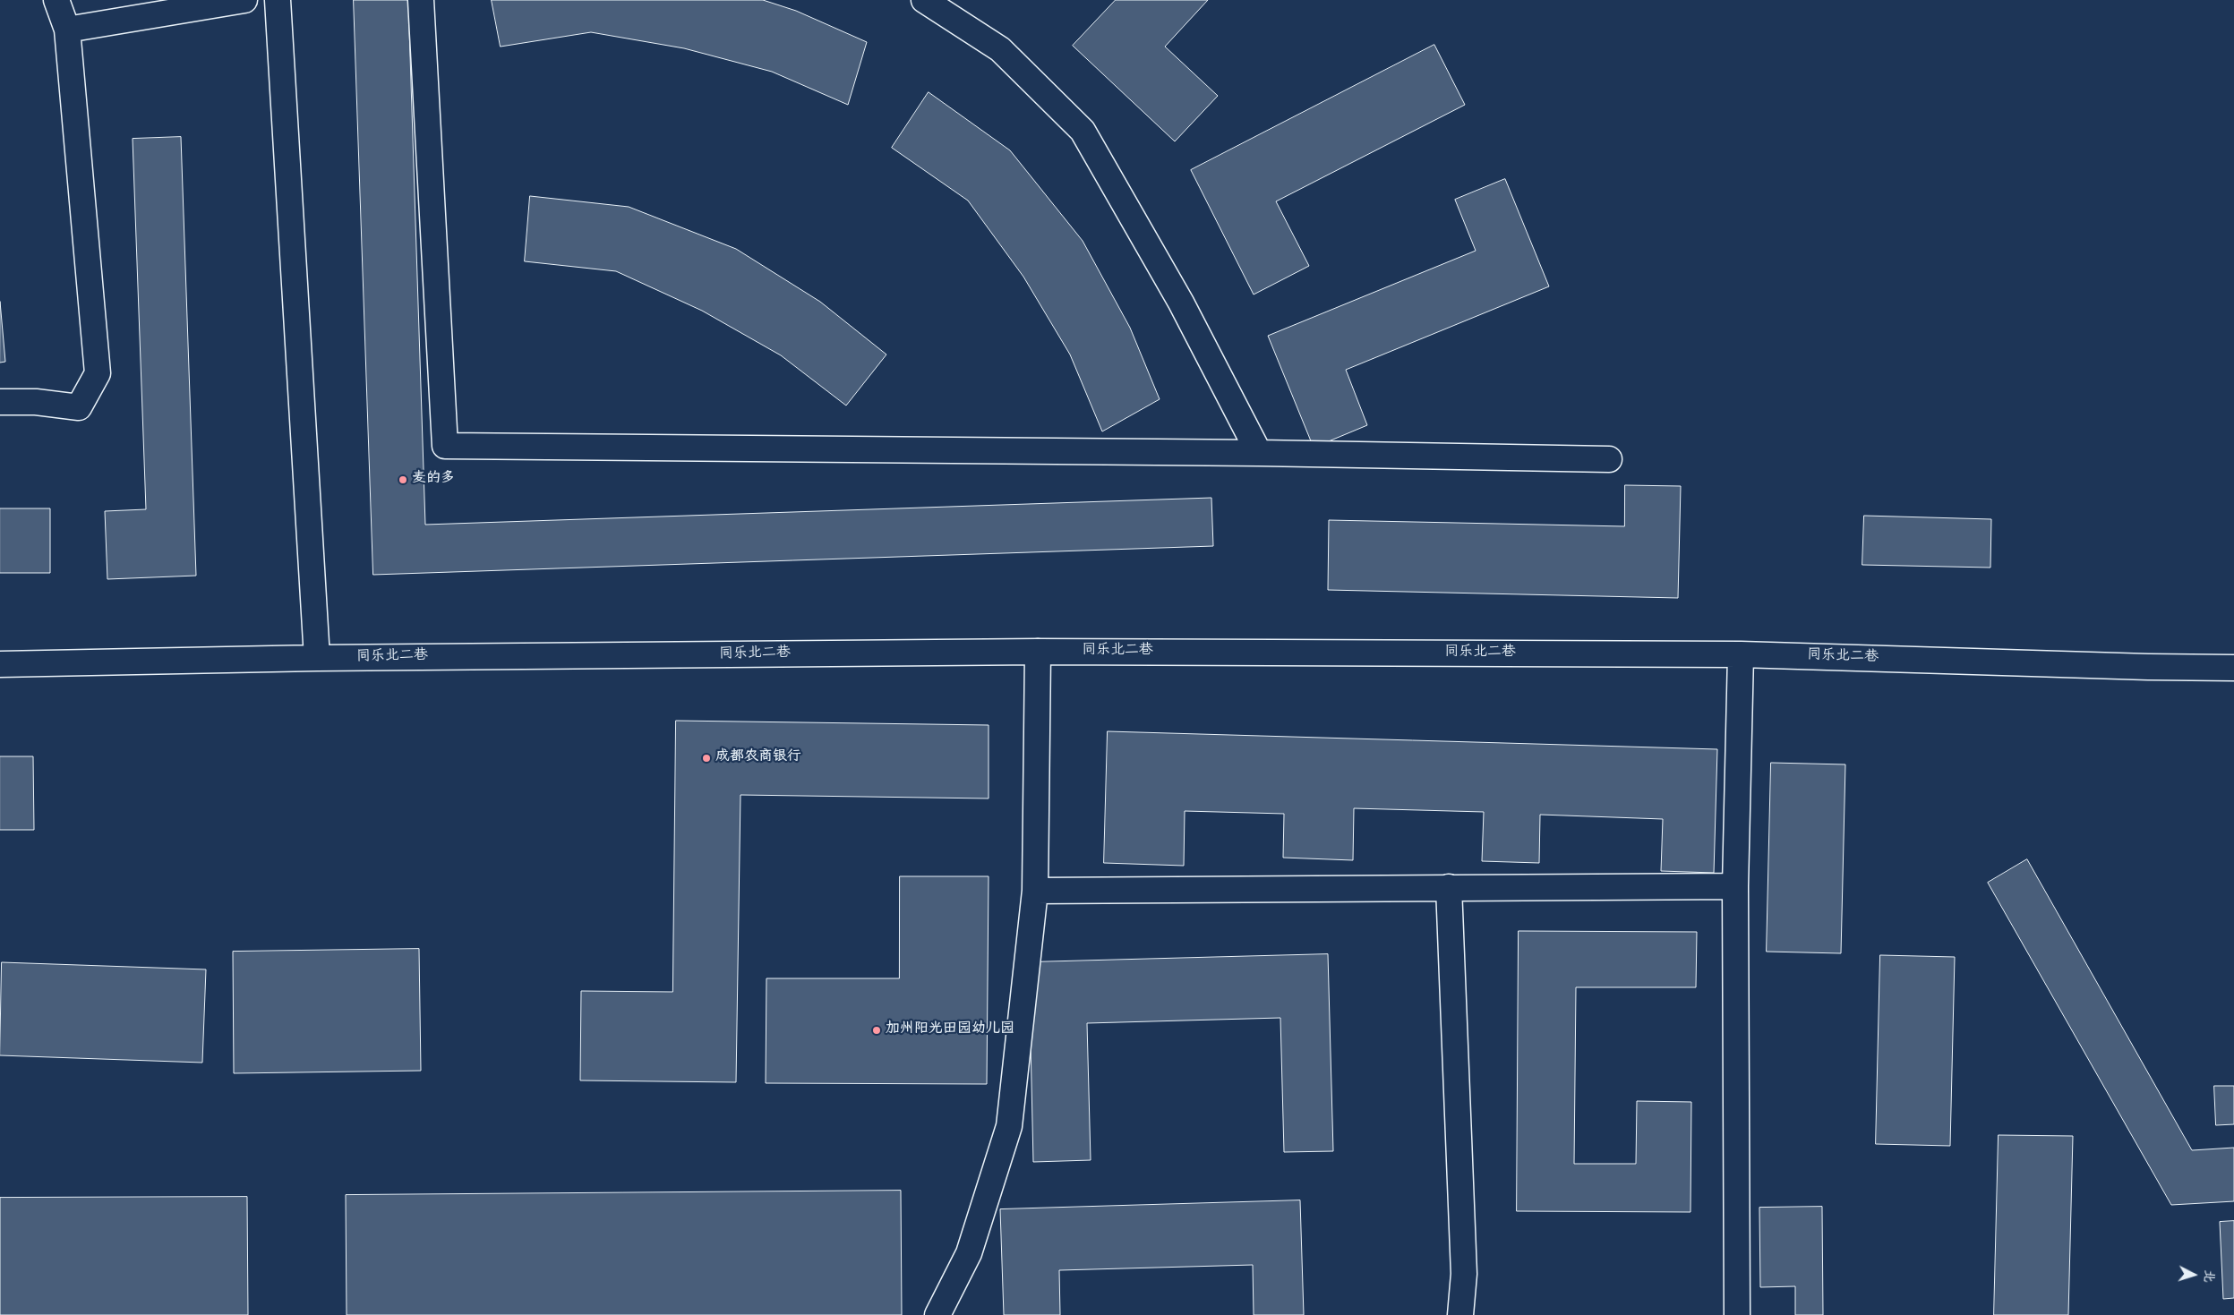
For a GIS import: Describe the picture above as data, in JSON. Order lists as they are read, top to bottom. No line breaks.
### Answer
{"streets":{"street":["同乐北二巷"]},"places":["麦的多","成都农商银行","加州阳光田园幼儿园"],"north":"right"}
